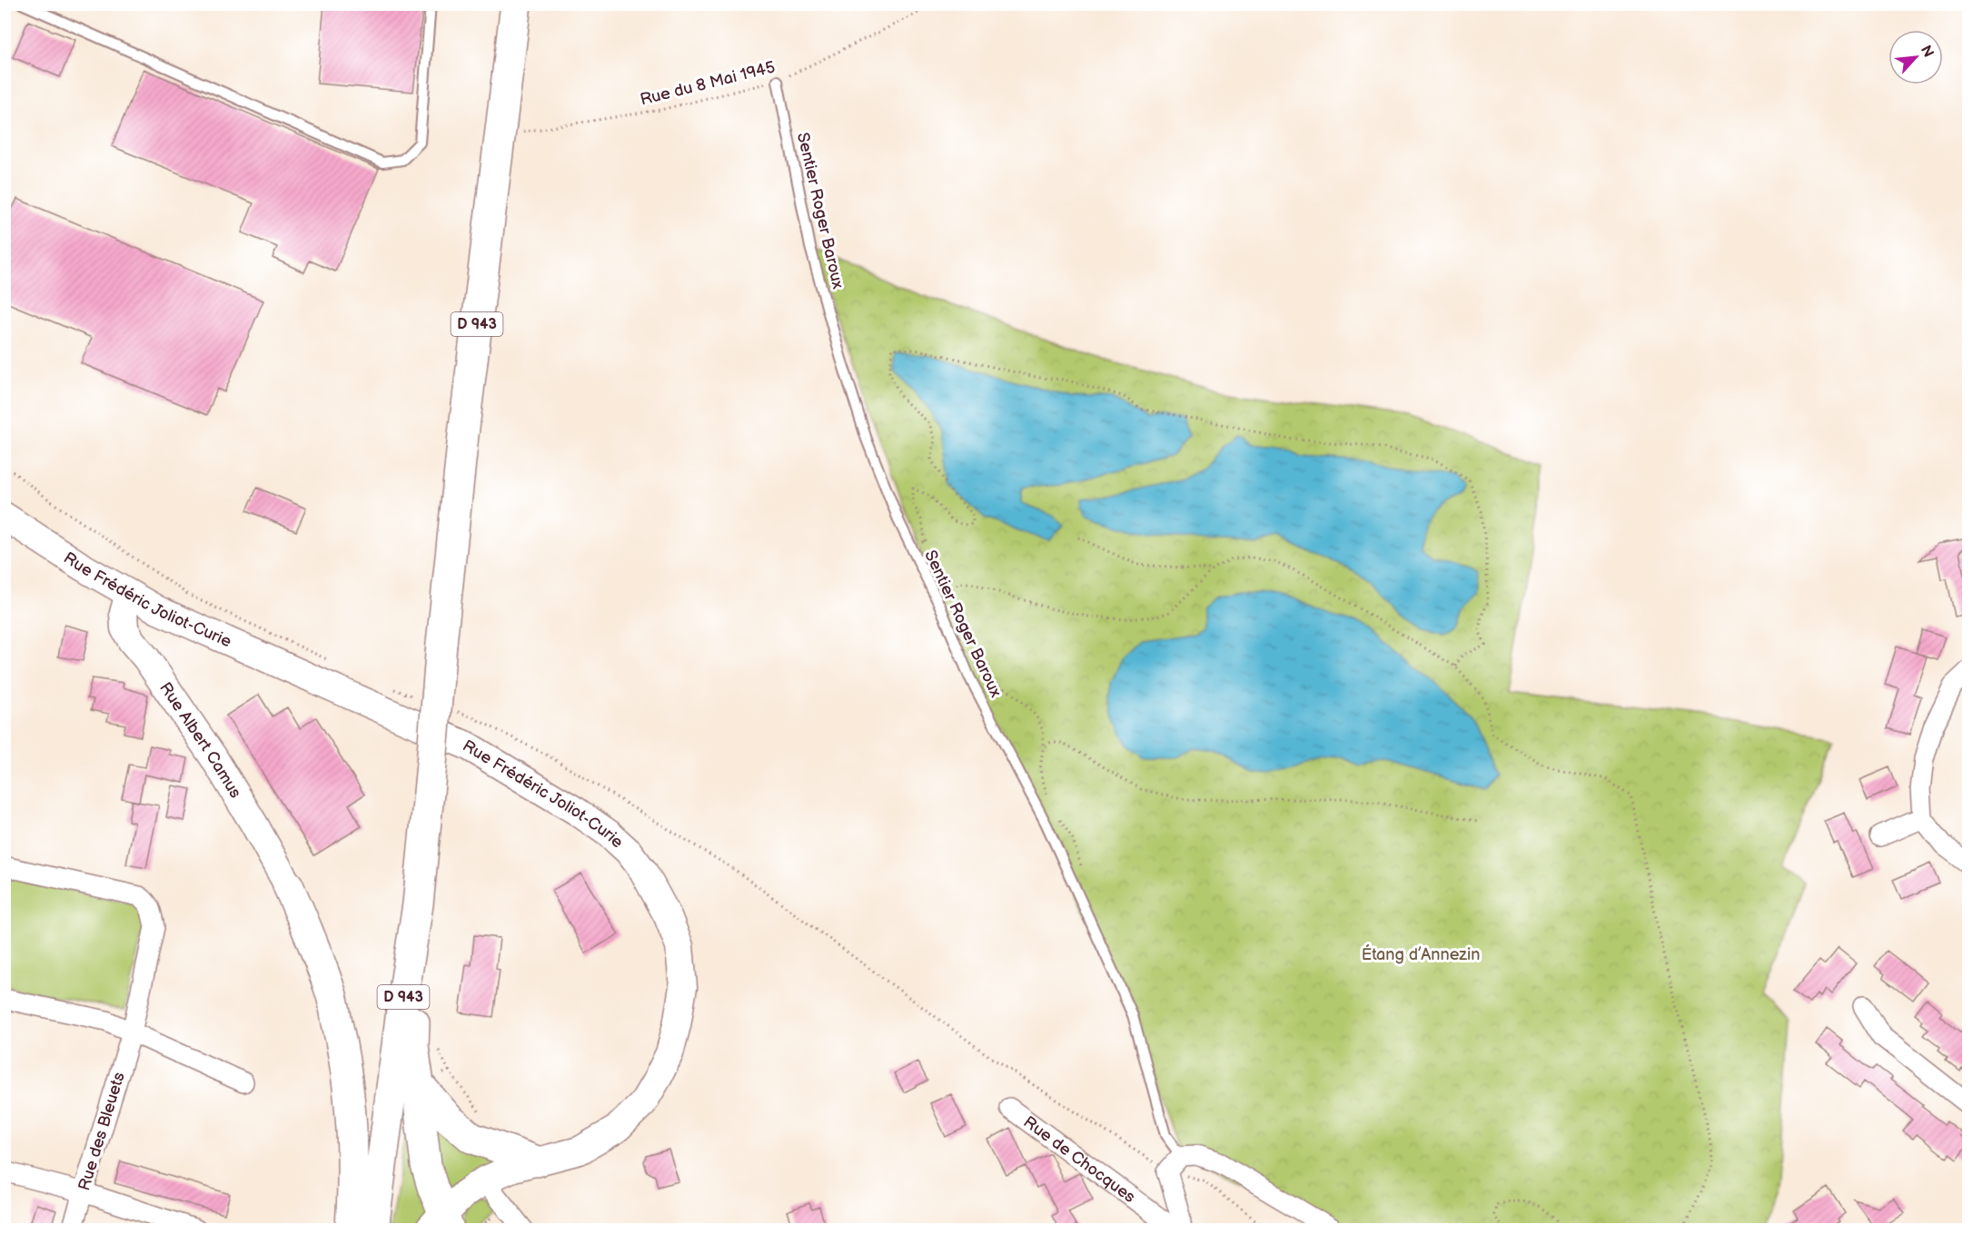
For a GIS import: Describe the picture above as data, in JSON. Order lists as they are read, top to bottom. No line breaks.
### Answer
{"streets":{"main road":["D 943"],"street":["Rue Frédéric Joliot-Curie","Rue Albert Camus","Rue des Bleuets","Rue de Chocques"],"lane":["Sentier Roger Baroux"],"path":["Rue du 8 Mai 1945"]},"crossings":[["Rue du 8 Mai 1945","Sentier Roger Baroux"],["Rue du 8 Mai 1945","D 943"],["Rue Frédéric Joliot-Curie","Rue Albert Camus"]],"parks":["Étang d’Annezin"],"north":"top right"}
